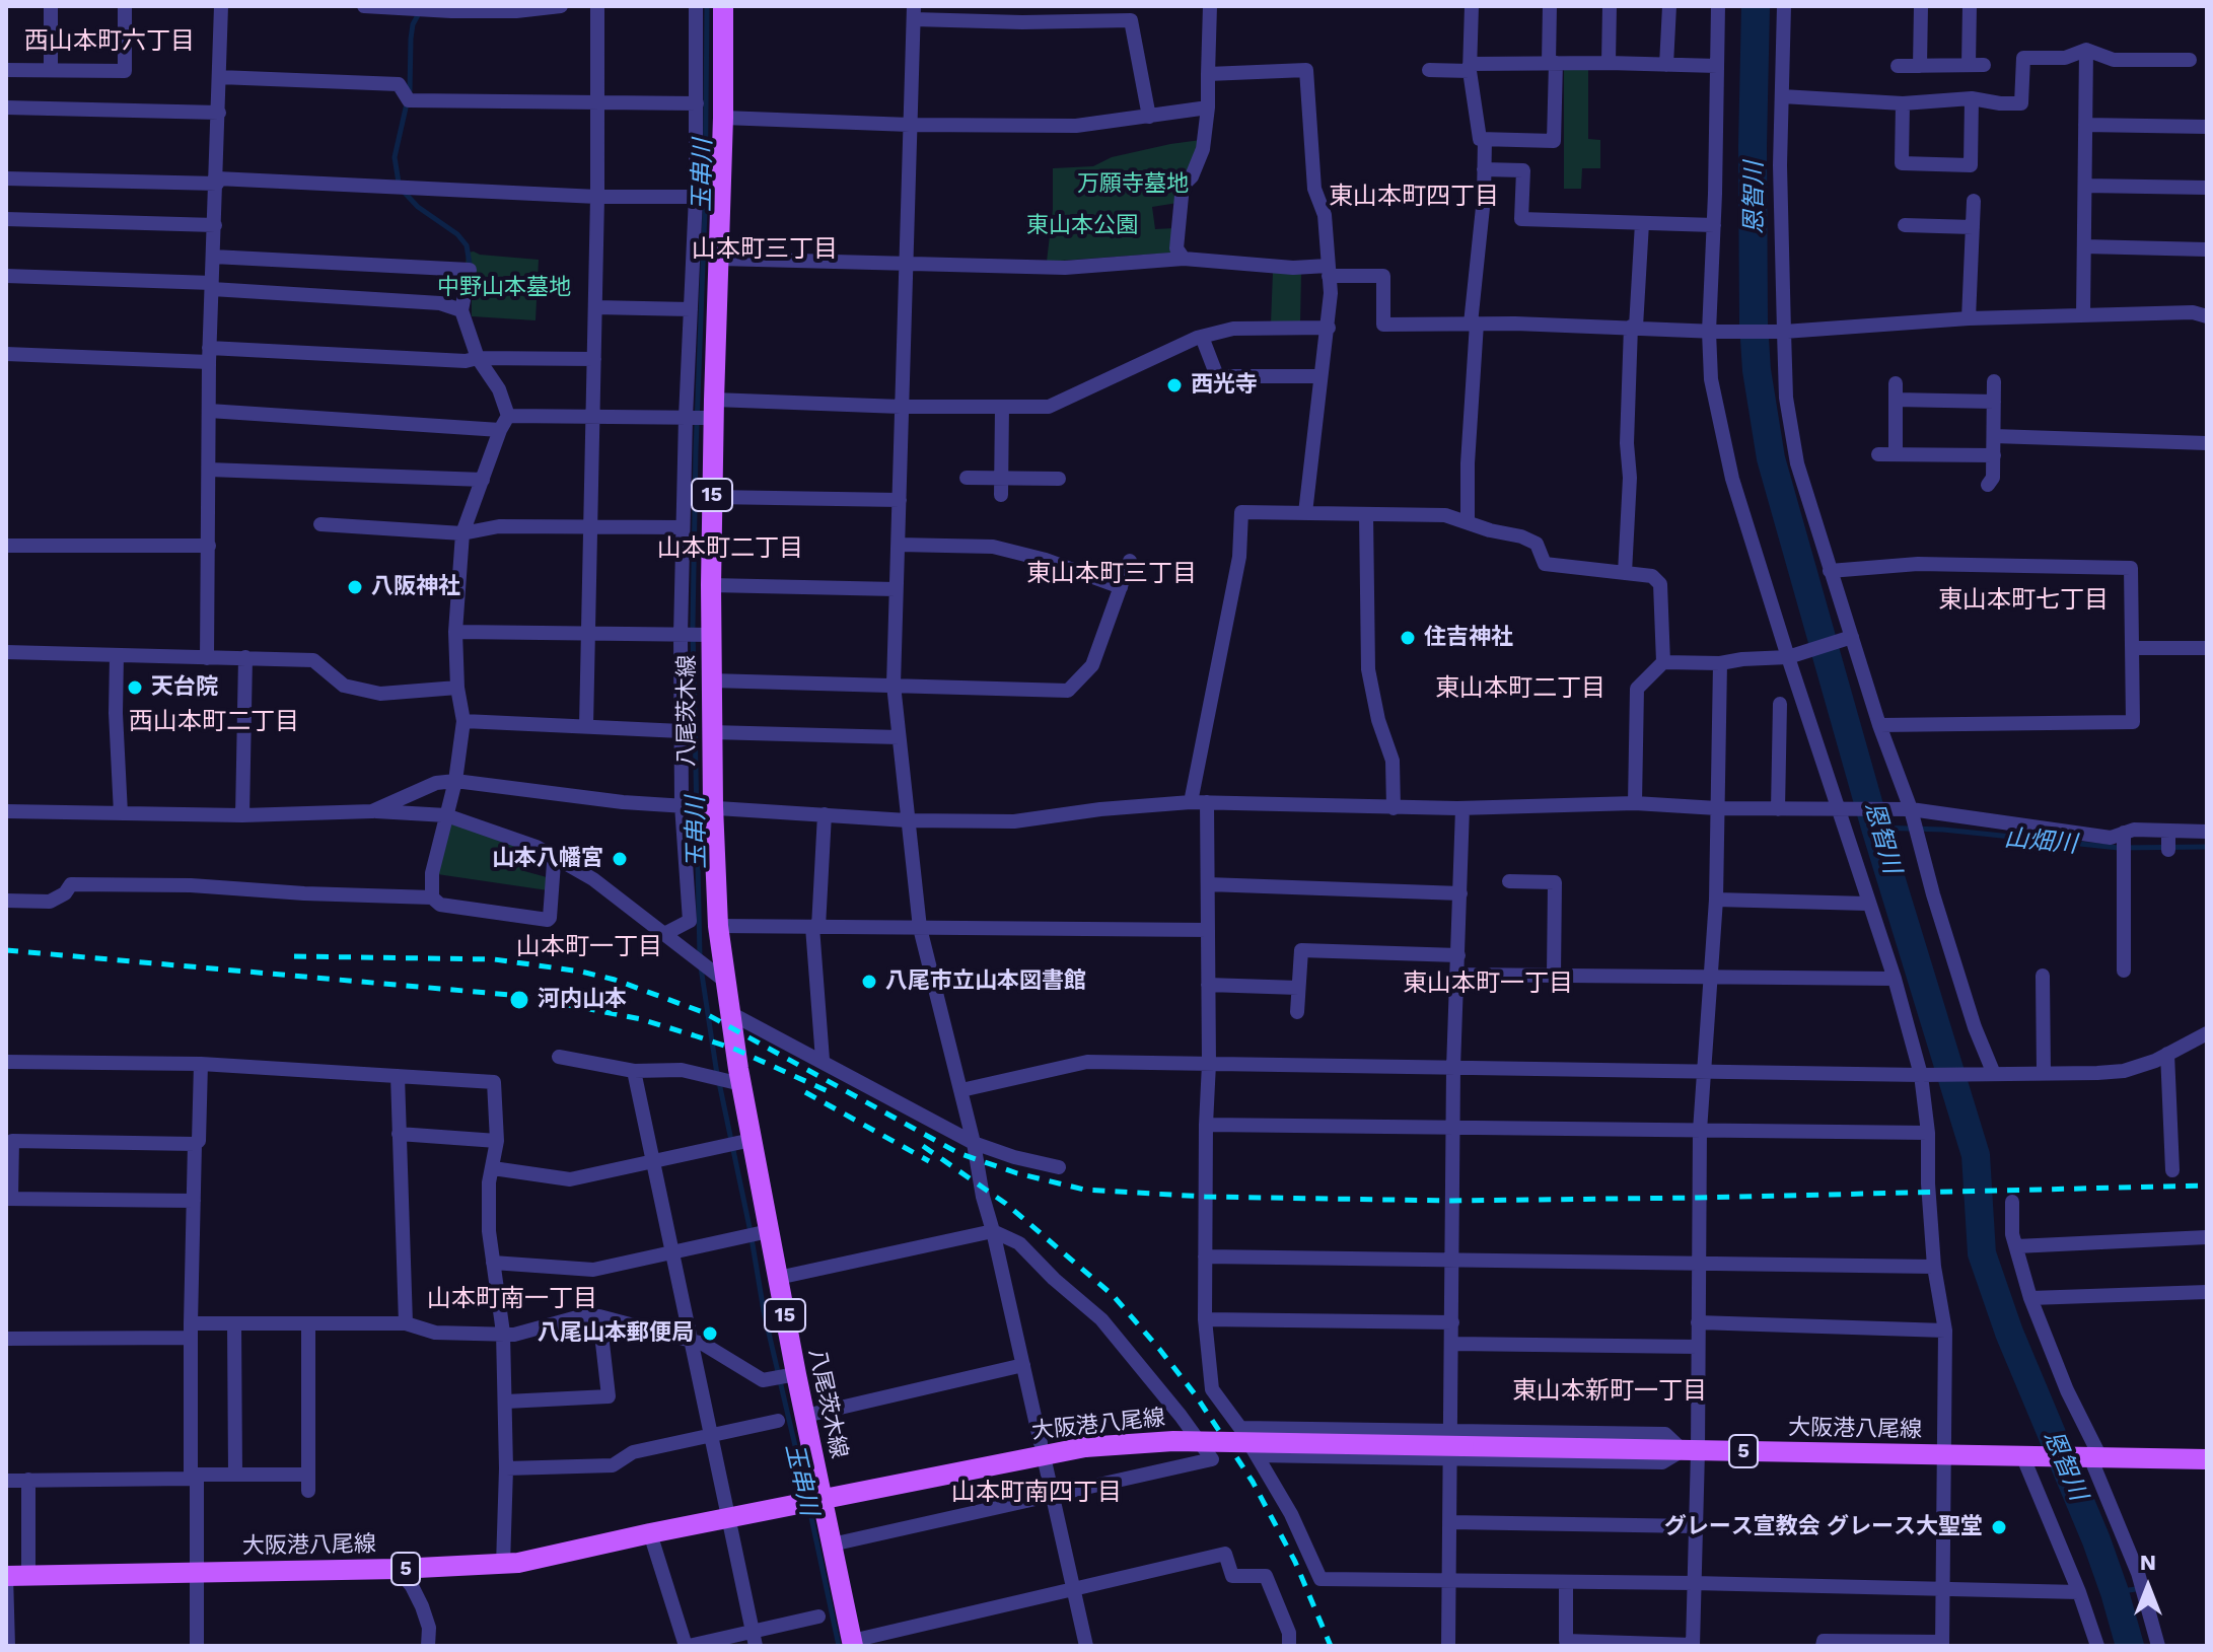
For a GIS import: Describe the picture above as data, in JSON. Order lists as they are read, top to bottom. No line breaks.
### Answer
{"streets":{"main road":["15","八尾茨木線","大阪港八尾線","5"]},"crossings":[["八尾茨木線","大阪港八尾線"]],"districts":["西山本町六丁目","東山本町四丁目","山本町三丁目","山本町二丁目","東山本町三丁目","東山本町七丁目","東山本町二丁目","西山本町二丁目","山本町一丁目","東山本町一丁目","山本町南一丁目","東山本新町一丁目","山本町南四丁目"],"water":["玉串川","恩智川","山畑川"],"parks":["万願寺墓地","東山本公園","中野山本墓地"],"places":["西光寺","八阪神社","住吉神社","天台院","山本八幡宮","八尾市立山本図書館","河内山本","八尾山本郵便局","グレース宣教会 グレース大聖堂"],"north":"top"}
